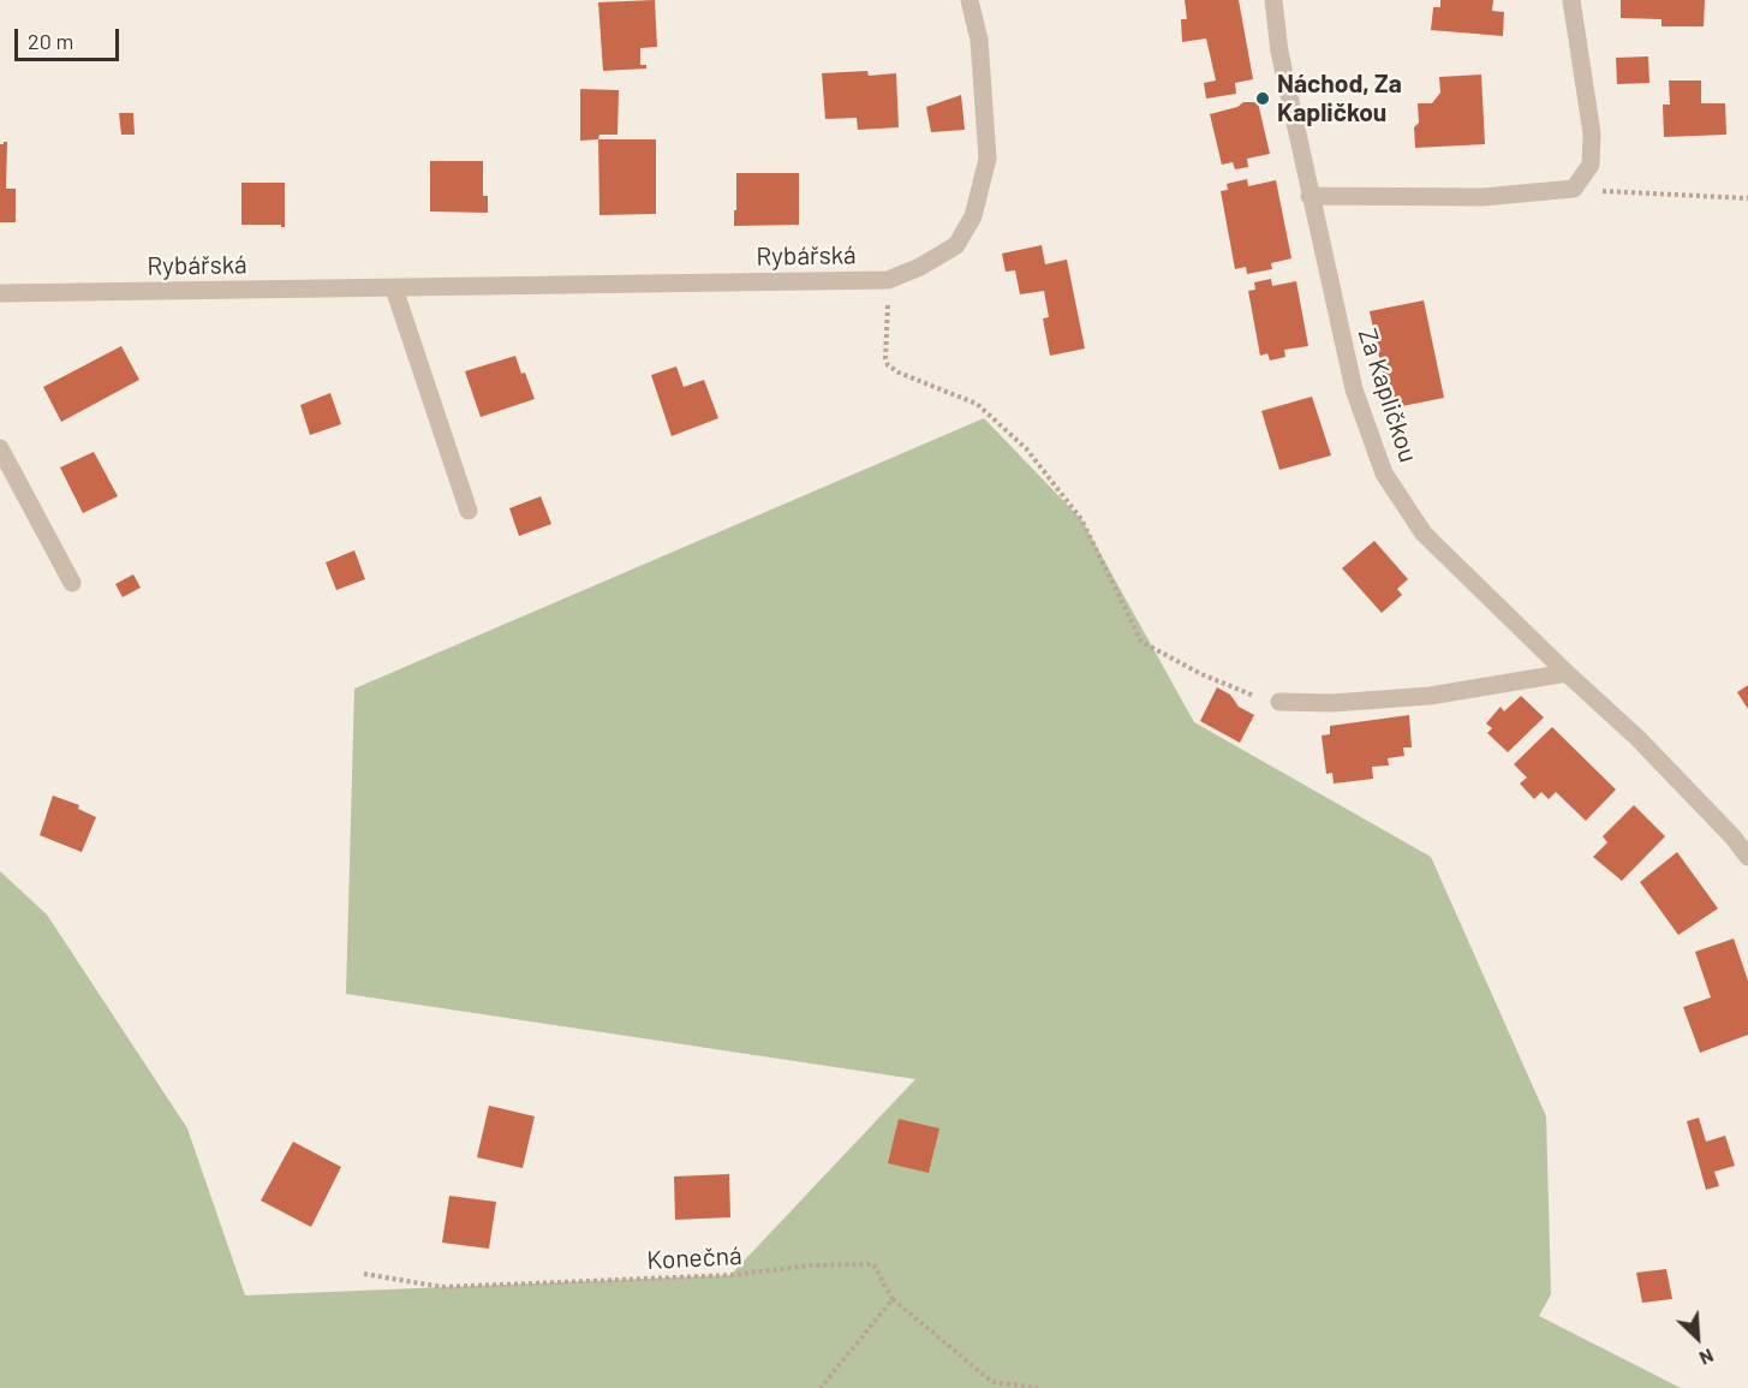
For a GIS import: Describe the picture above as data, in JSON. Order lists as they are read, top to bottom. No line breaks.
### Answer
{"streets":{"street":["Rybářská","Za Kapličkou"],"path":["Konečná"]},"places":["Náchod, Za Kapličkou"],"scale_bar":"20 m","north":"bottom right"}
